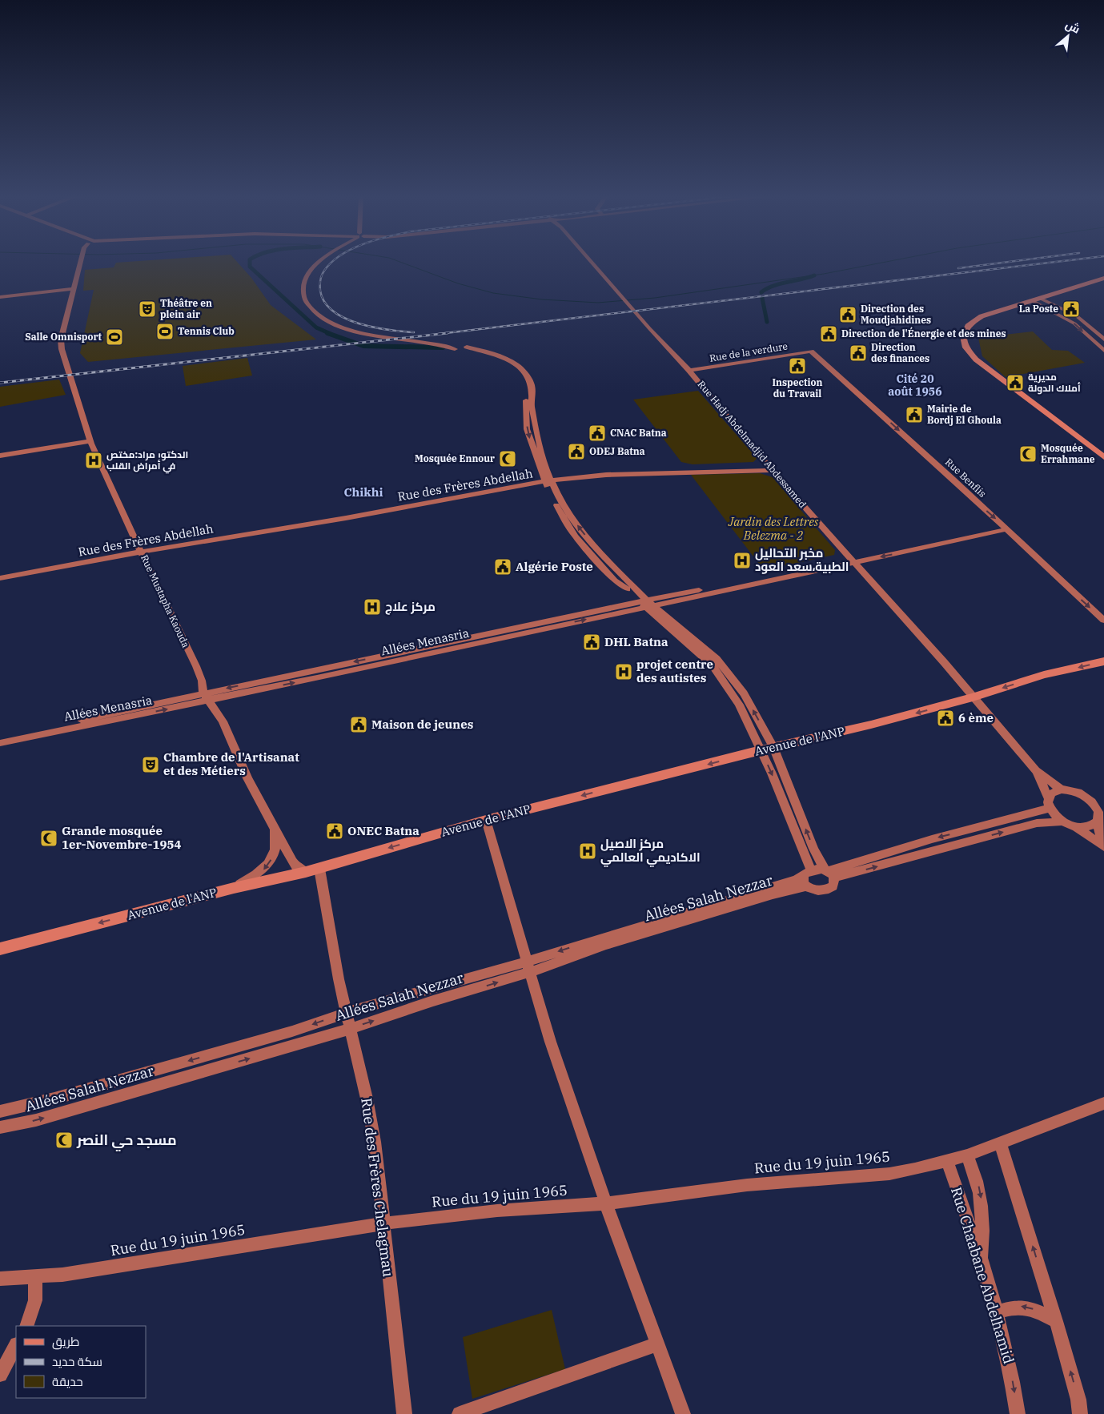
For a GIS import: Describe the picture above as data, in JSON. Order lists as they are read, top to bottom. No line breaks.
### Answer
{"streets":{"main road":["Rue de la verdure","Rue Hadj Abdelmadjid Abdessamed","Rue Benflis","Rue des Frères Abdellah","Rue Mustapha Kaouda","Allées Menasria","Avenue de l'ANP","Allées Salah Nezzar","Rue du 19 juin 1965","Rue des Frères Chelagmau","Rue Chaabane Abdelhamid"]},"crossings":[["Rue de la verdure","Rue Hadj Abdelmadjid Abdessamed"],["Rue de la verdure","Rue Benflis"],["Rue Hadj Abdelmadjid Abdessamed","Rue des Frères Abdellah"],["Rue Hadj Abdelmadjid Abdessamed","Allées Menasria"],["Rue Hadj Abdelmadjid Abdessamed","Avenue de l'ANP"],["Rue des Frères Abdellah","Rue Mustapha Kaouda"],["Rue Mustapha Kaouda","Allées Menasria"],["Avenue de l'ANP","Rue des Frères Chelagmau"],["Allées Salah Nezzar","Rue des Frères Chelagmau"],["Rue du 19 juin 1965","Rue des Frères Chelagmau"],["Rue du 19 juin 1965","Rue Chaabane Abdelhamid"]],"one_way":["Rue Benflis","Avenue de l'ANP"],"districts":["Cité 20 août 1956","Chikhi"],"parks":["Jardin des Lettres Belezma - 2"],"places":{"theatre":["Théâtre en plein air","Chambre de l'Artisanat et des Métiers"],"public building":["La Poste","Direction des Moudjahidines","Direction de l'Énergie et des mines","Direction des finances","Inspection du Travail","مديرية أملاك الدولة","Mairie de Bordj El Ghoula","CNAC Batna","ODEJ Batna","Algérie Poste","DHL Batna","6 ème","Maison de jeunes","ONEC Batna"],"sports":["Tennis Club","Salle Omnisport"],"mosque":["Mosquée Errahmane","Mosquée Ennour","Grande mosquée 1er-Novembre-1954","مسجد حي النصر"],"hospital":["الدكتور مراد:مختص في أمراض القلب","مخبر التحاليل الطبية،سعد العود","مركز علاج","projet centre des autistes","مركز الاصيل الاكاديمي العالمي"]},"legend":["طريق","سكة حديد","حديقة"],"north":"top right"}
